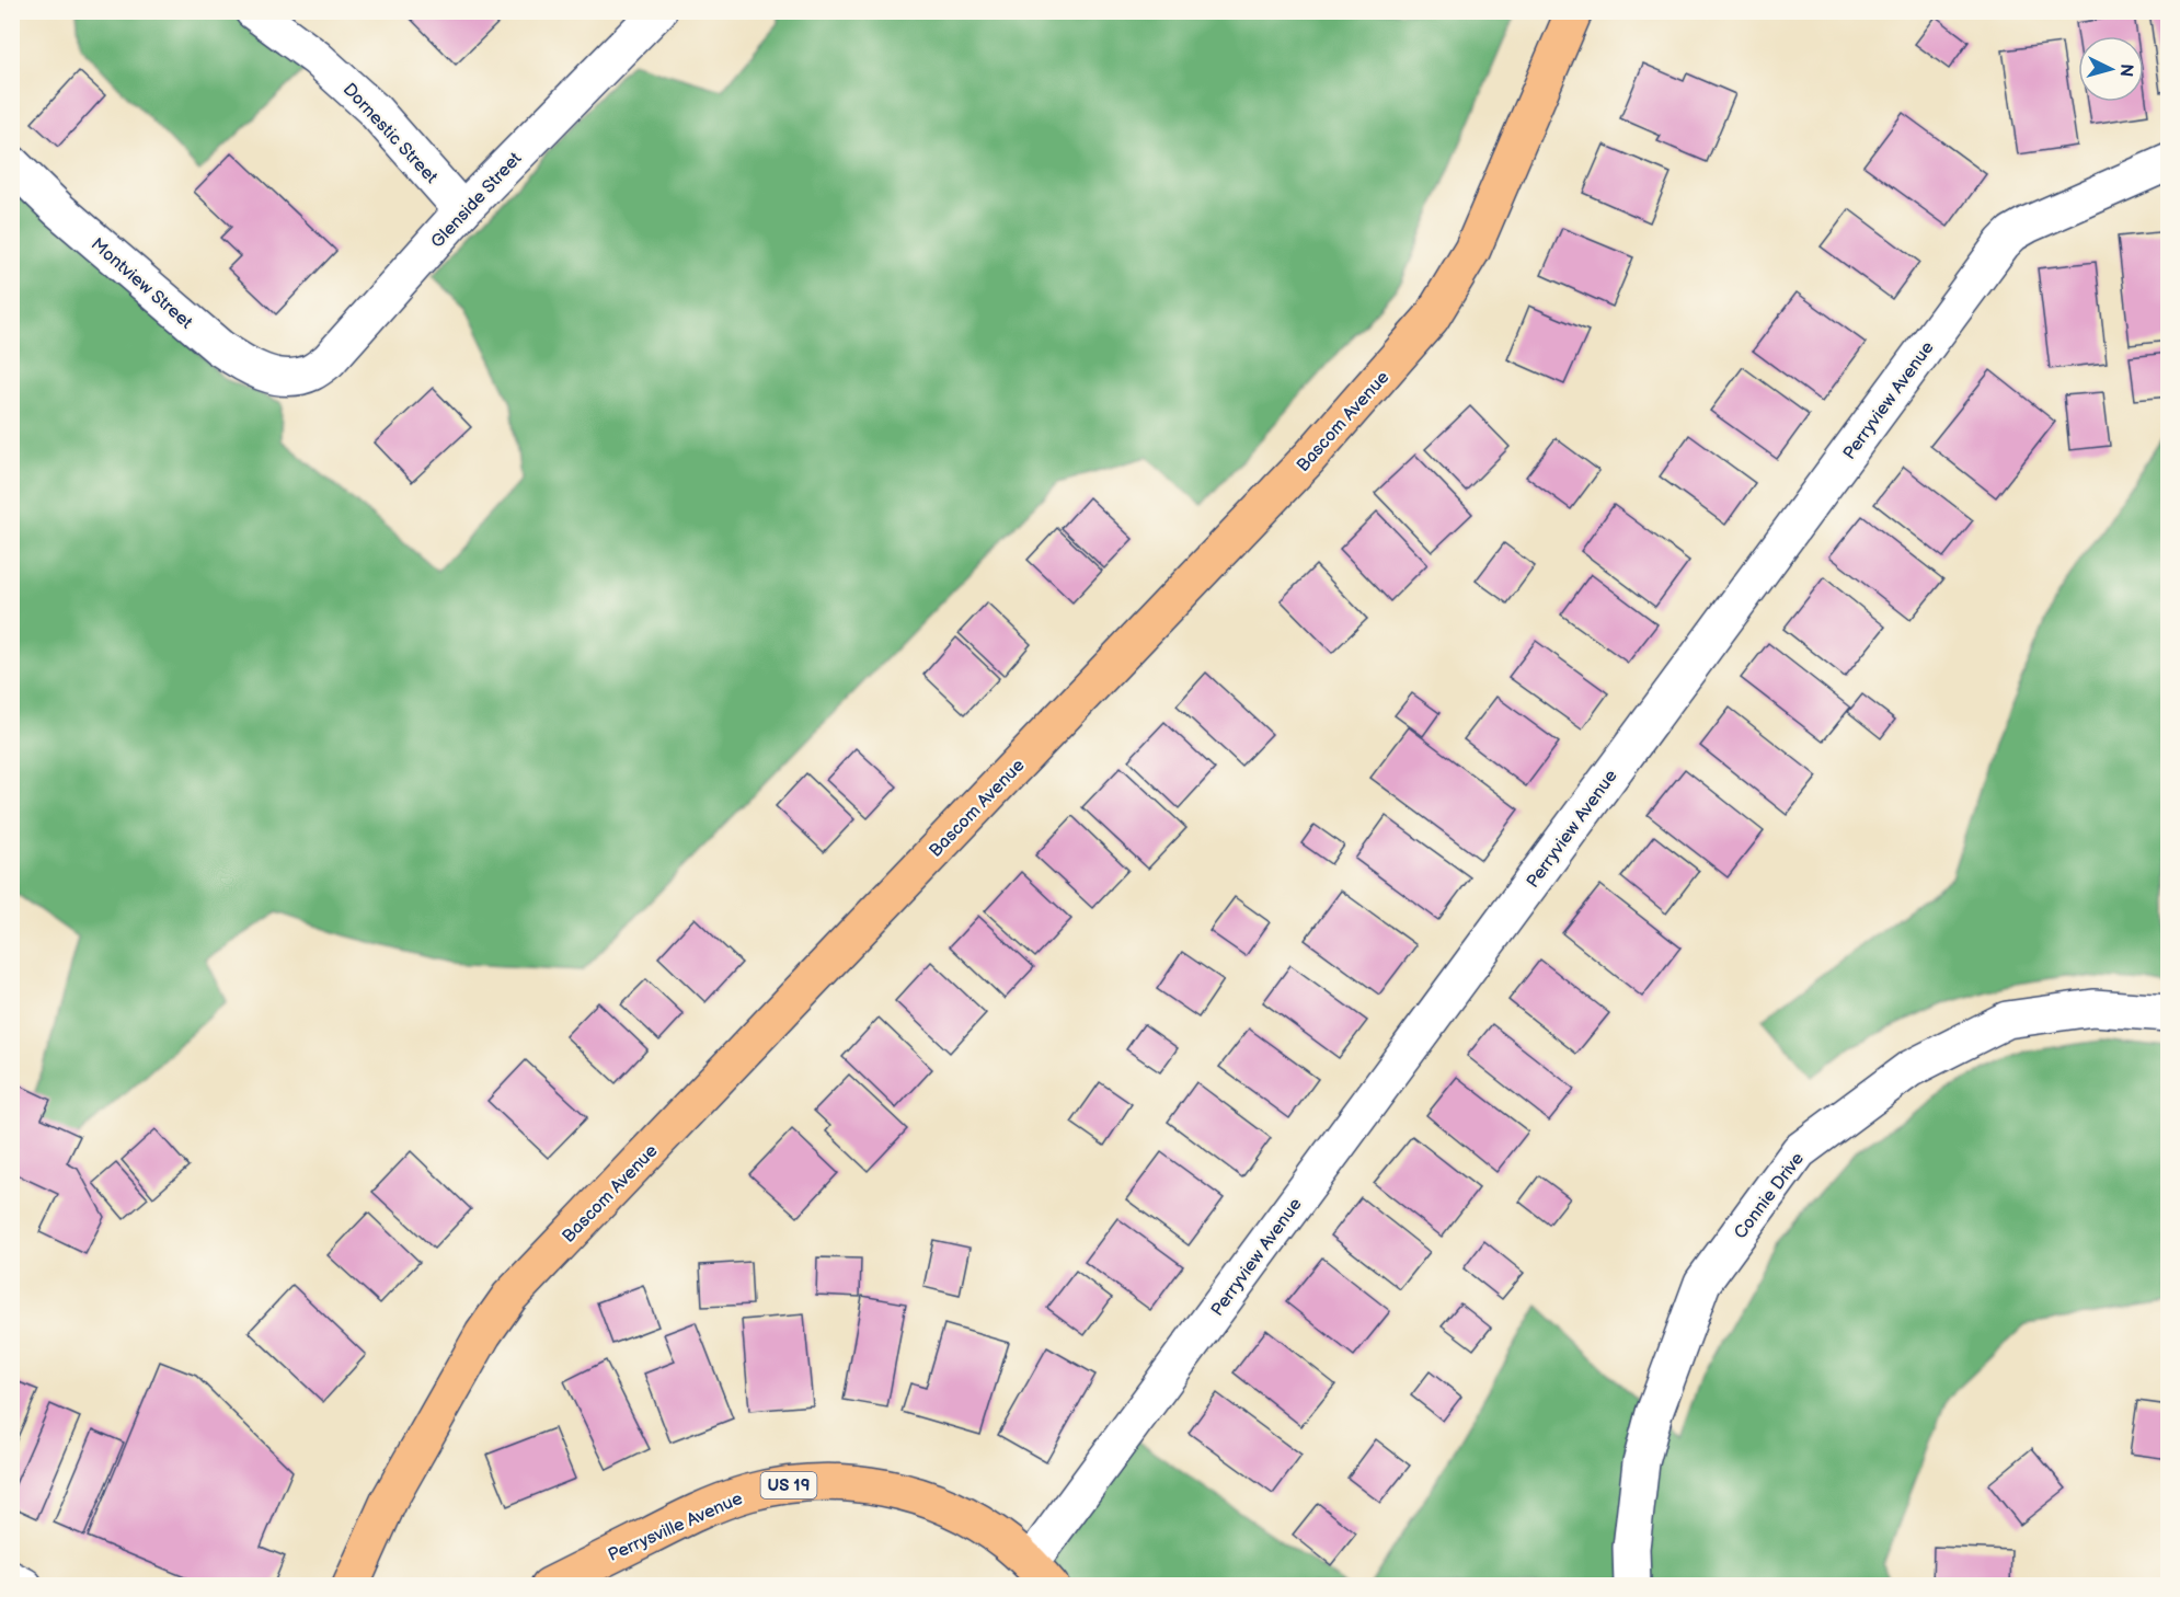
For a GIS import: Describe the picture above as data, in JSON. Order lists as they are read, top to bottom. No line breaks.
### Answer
{"streets":{"main road":["Bascom Avenue","US 19","Perrysville Avenue"],"street":["Dornestic Street","Glenside Street","Montview Street","Perryview Avenue","Connie Drive"]},"crossings":[["Dornestic Street","Glenside Street"],["Glenside Street","Montview Street"],["Perryview Avenue","Perrysville Avenue"]],"north":"right"}
